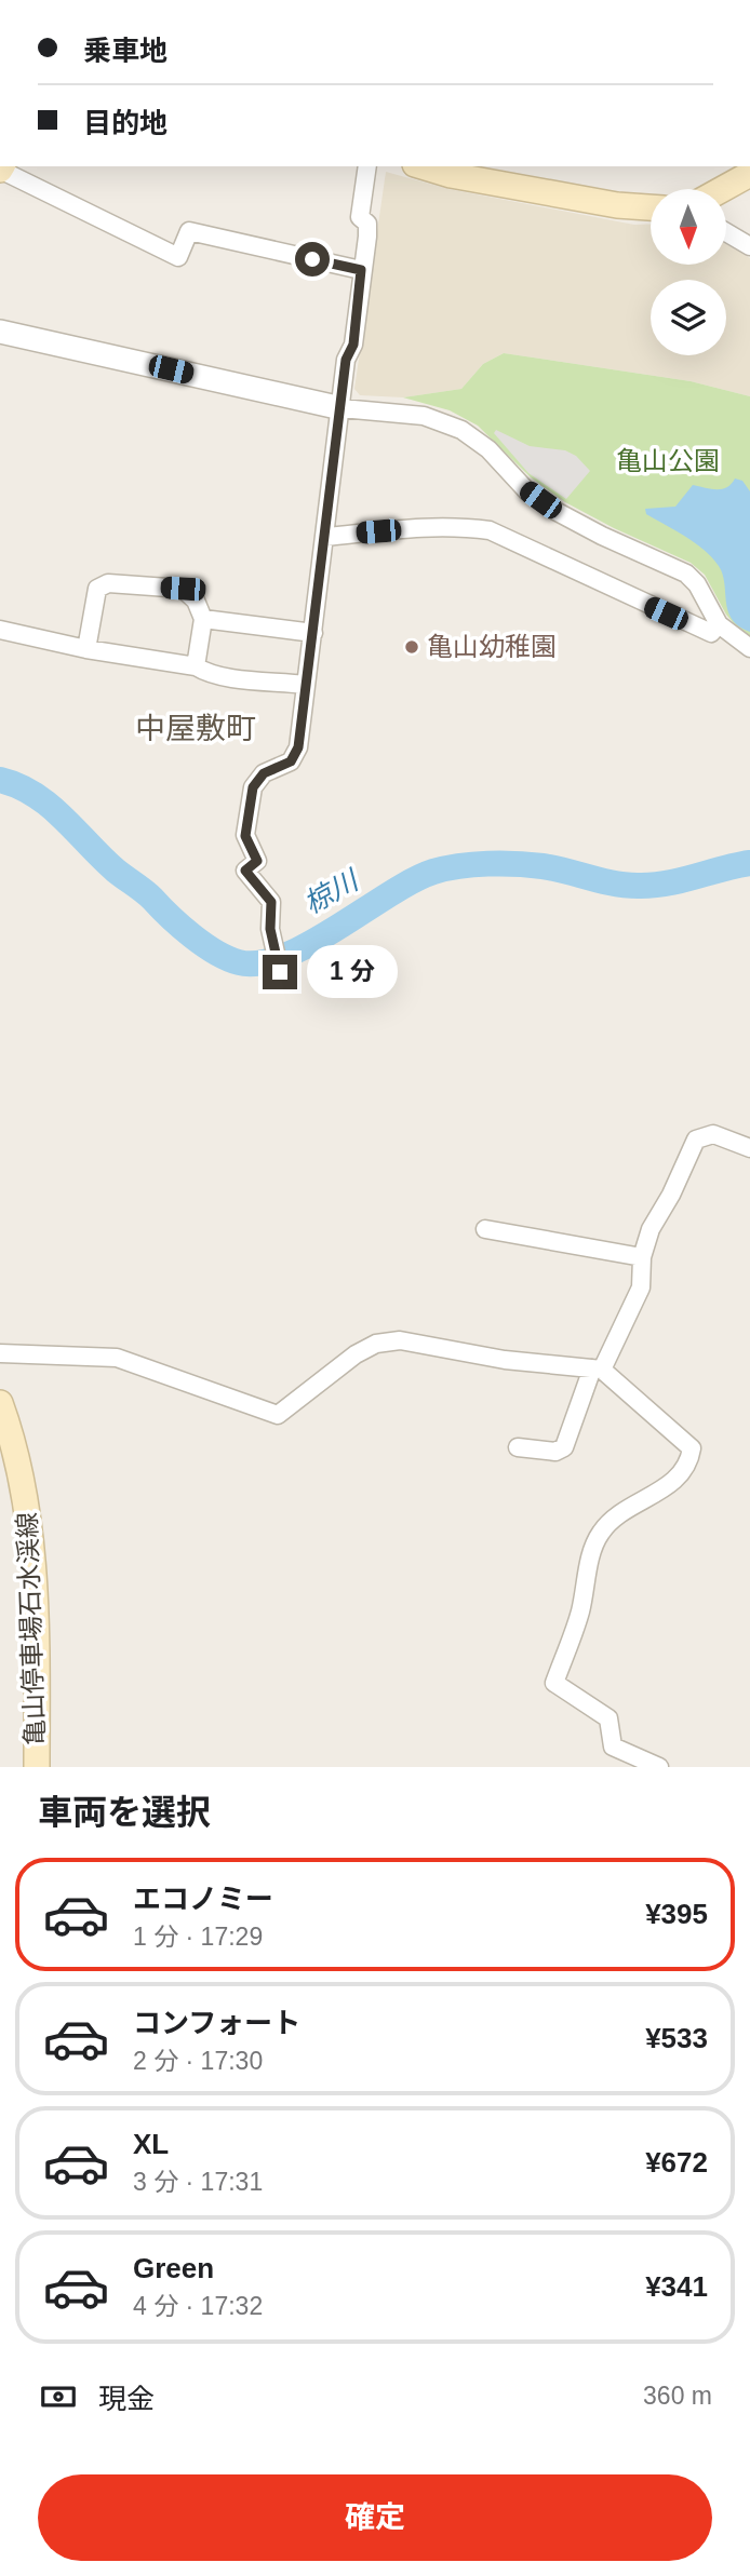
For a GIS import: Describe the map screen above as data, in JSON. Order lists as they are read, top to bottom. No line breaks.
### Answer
{"streets":{"main road":["亀山停車場石水渓線"]},"districts":["中屋敷町"],"water":["椋川"],"parks":["亀山公園"],"places":["亀山幼稚園"],"north":"bottom","page":{"banner":["乗車地","目的地"],"bubble":"1 分","heading":"車両を選択","list":[{"name":"エコノミー","note":"1 分 · 17:29","value":"¥395"},{"name":"コンフォート","note":"2 分 · 17:30","value":"¥533"},{"name":"XL","note":"3 分 · 17:31","value":"¥672"},{"name":"Green","note":"4 分 · 17:32","value":"¥341"}],"pay":["現金","360 m"],"buttons":"確定"}}
